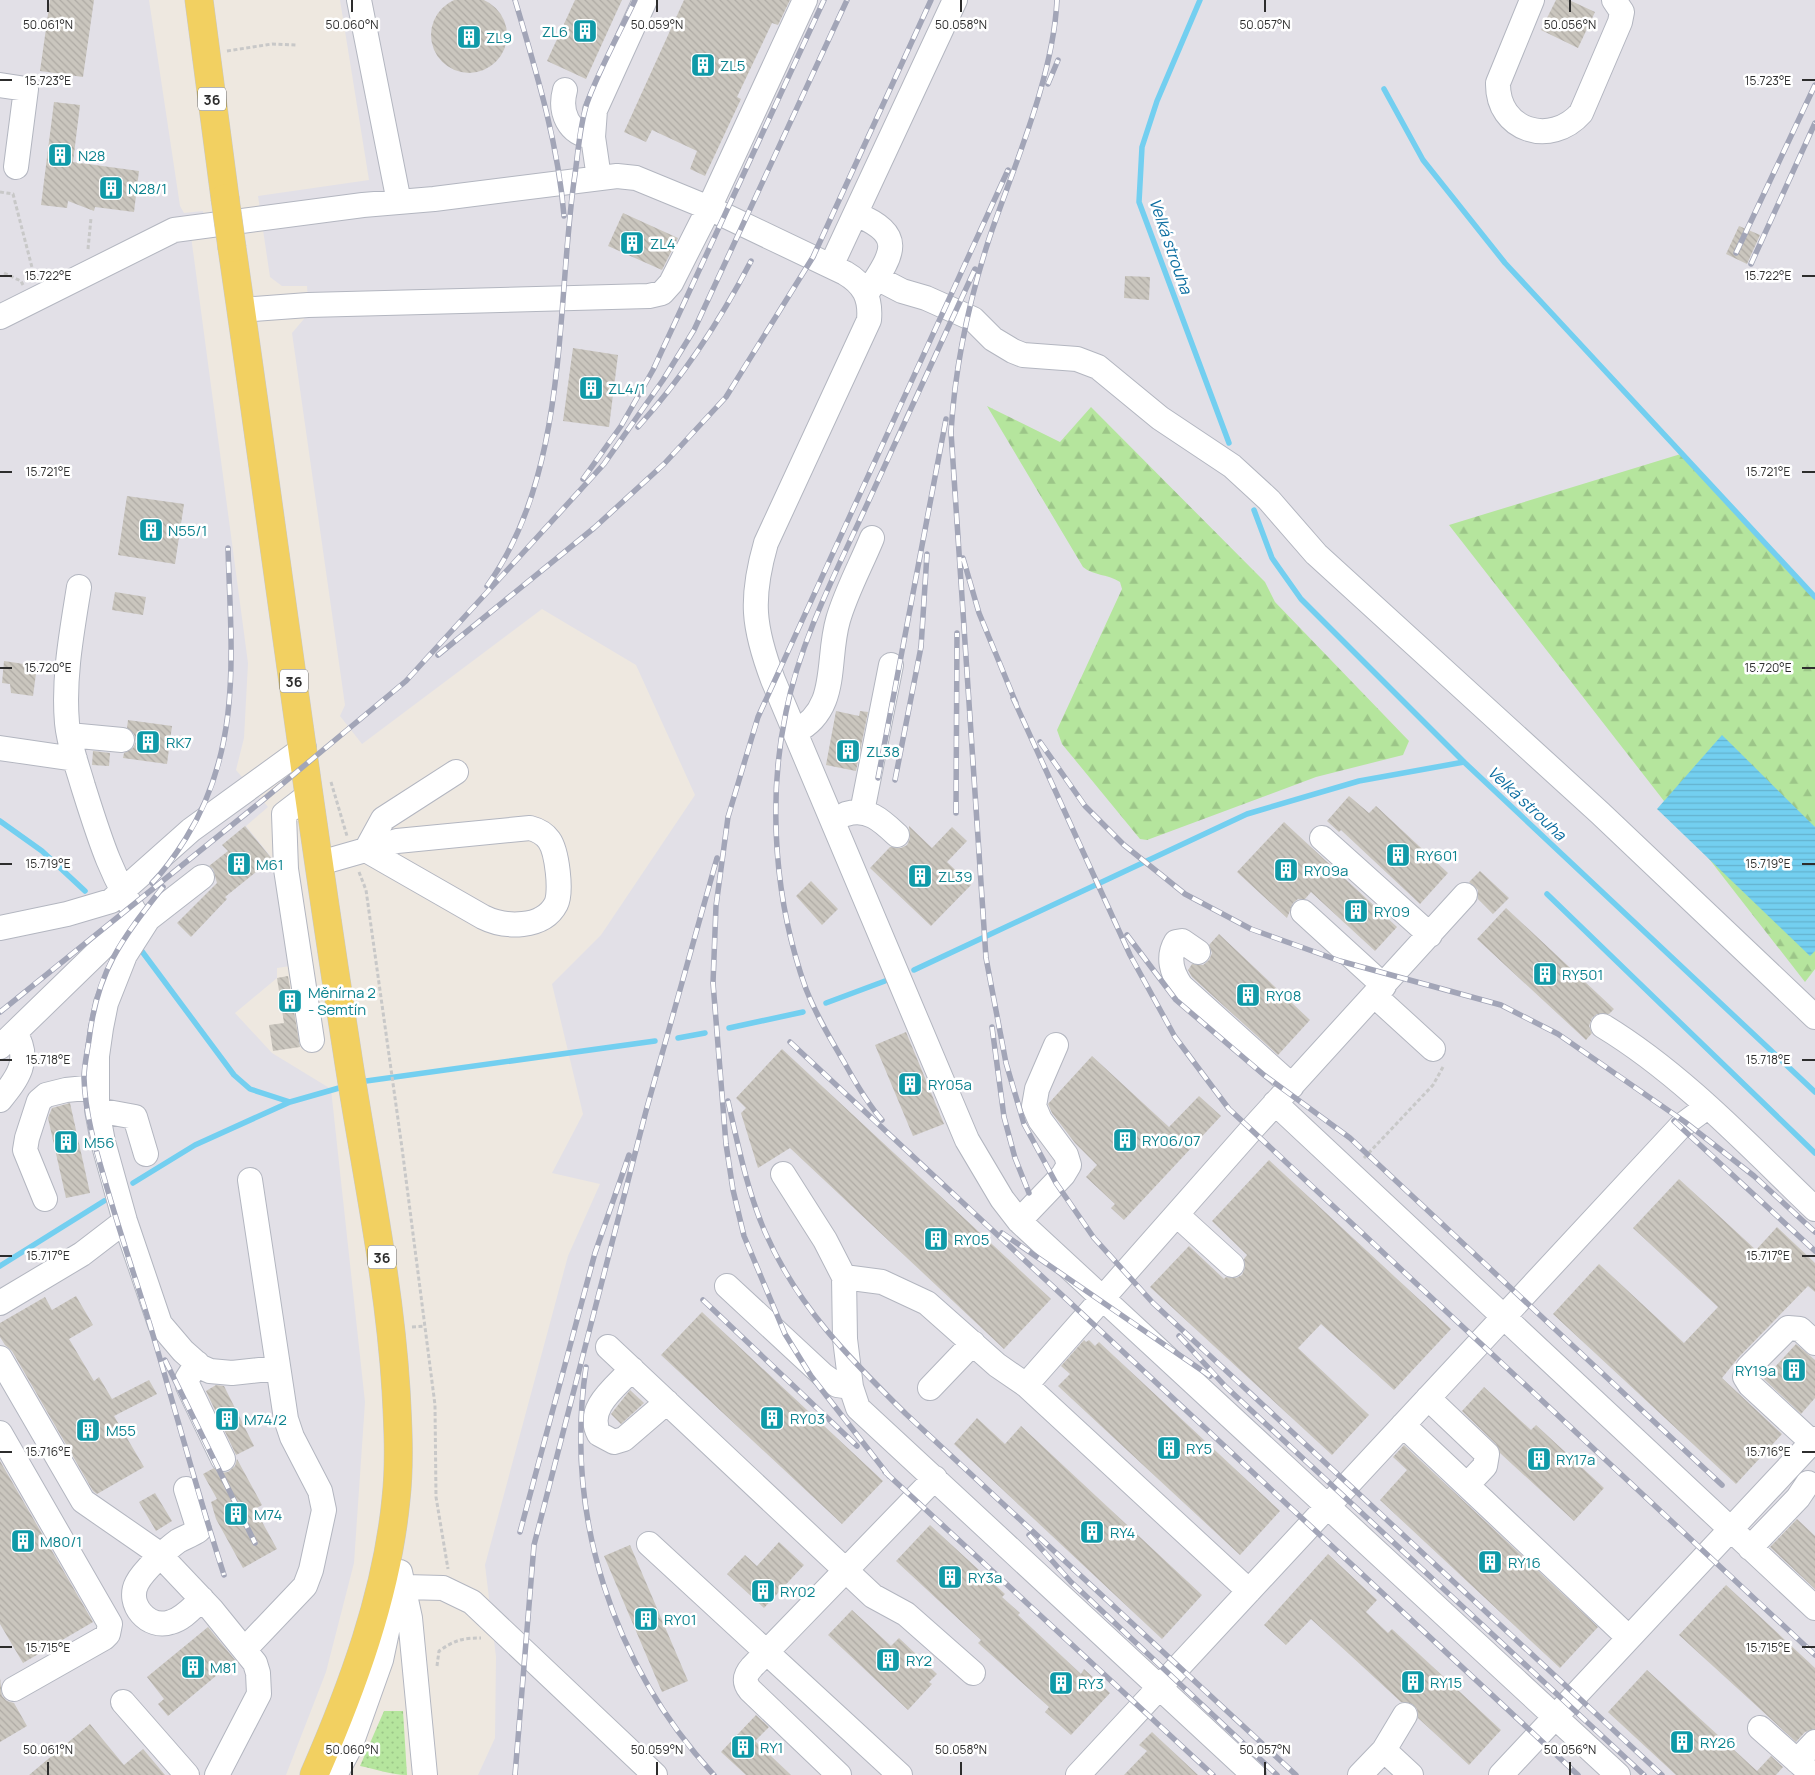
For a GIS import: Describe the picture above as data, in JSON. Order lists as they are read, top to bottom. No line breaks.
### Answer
{"streets":{"main road":["36"]},"water":["Velká strouha"],"places":{"building":["ZL6","ZL9","ZL5","N28","N28/1","ZL4","ZL4/1","N55/1","RK7","ZL38","RY601","M61","RY09a","ZL39","RY09","RY501","RY08","Měnírna 2 - Semtín","RY05a","RY06/07","M56","RY05","RY19a","RY03","M74/2","M55","RY5","RY17a","M74","RY4","M80/1","RY16","RY3a","RY02","RY01","RY2","M81","RY15","RY3","RY26","RY1"]},"coordinates":["50.061°N","50.060°N","50.059°N","50.058°N","50.057°N","50.056°N","15.723°E","15.722°E","15.721°E","15.720°E","15.719°E","15.718°E","15.717°E","15.716°E","15.715°E"]}
